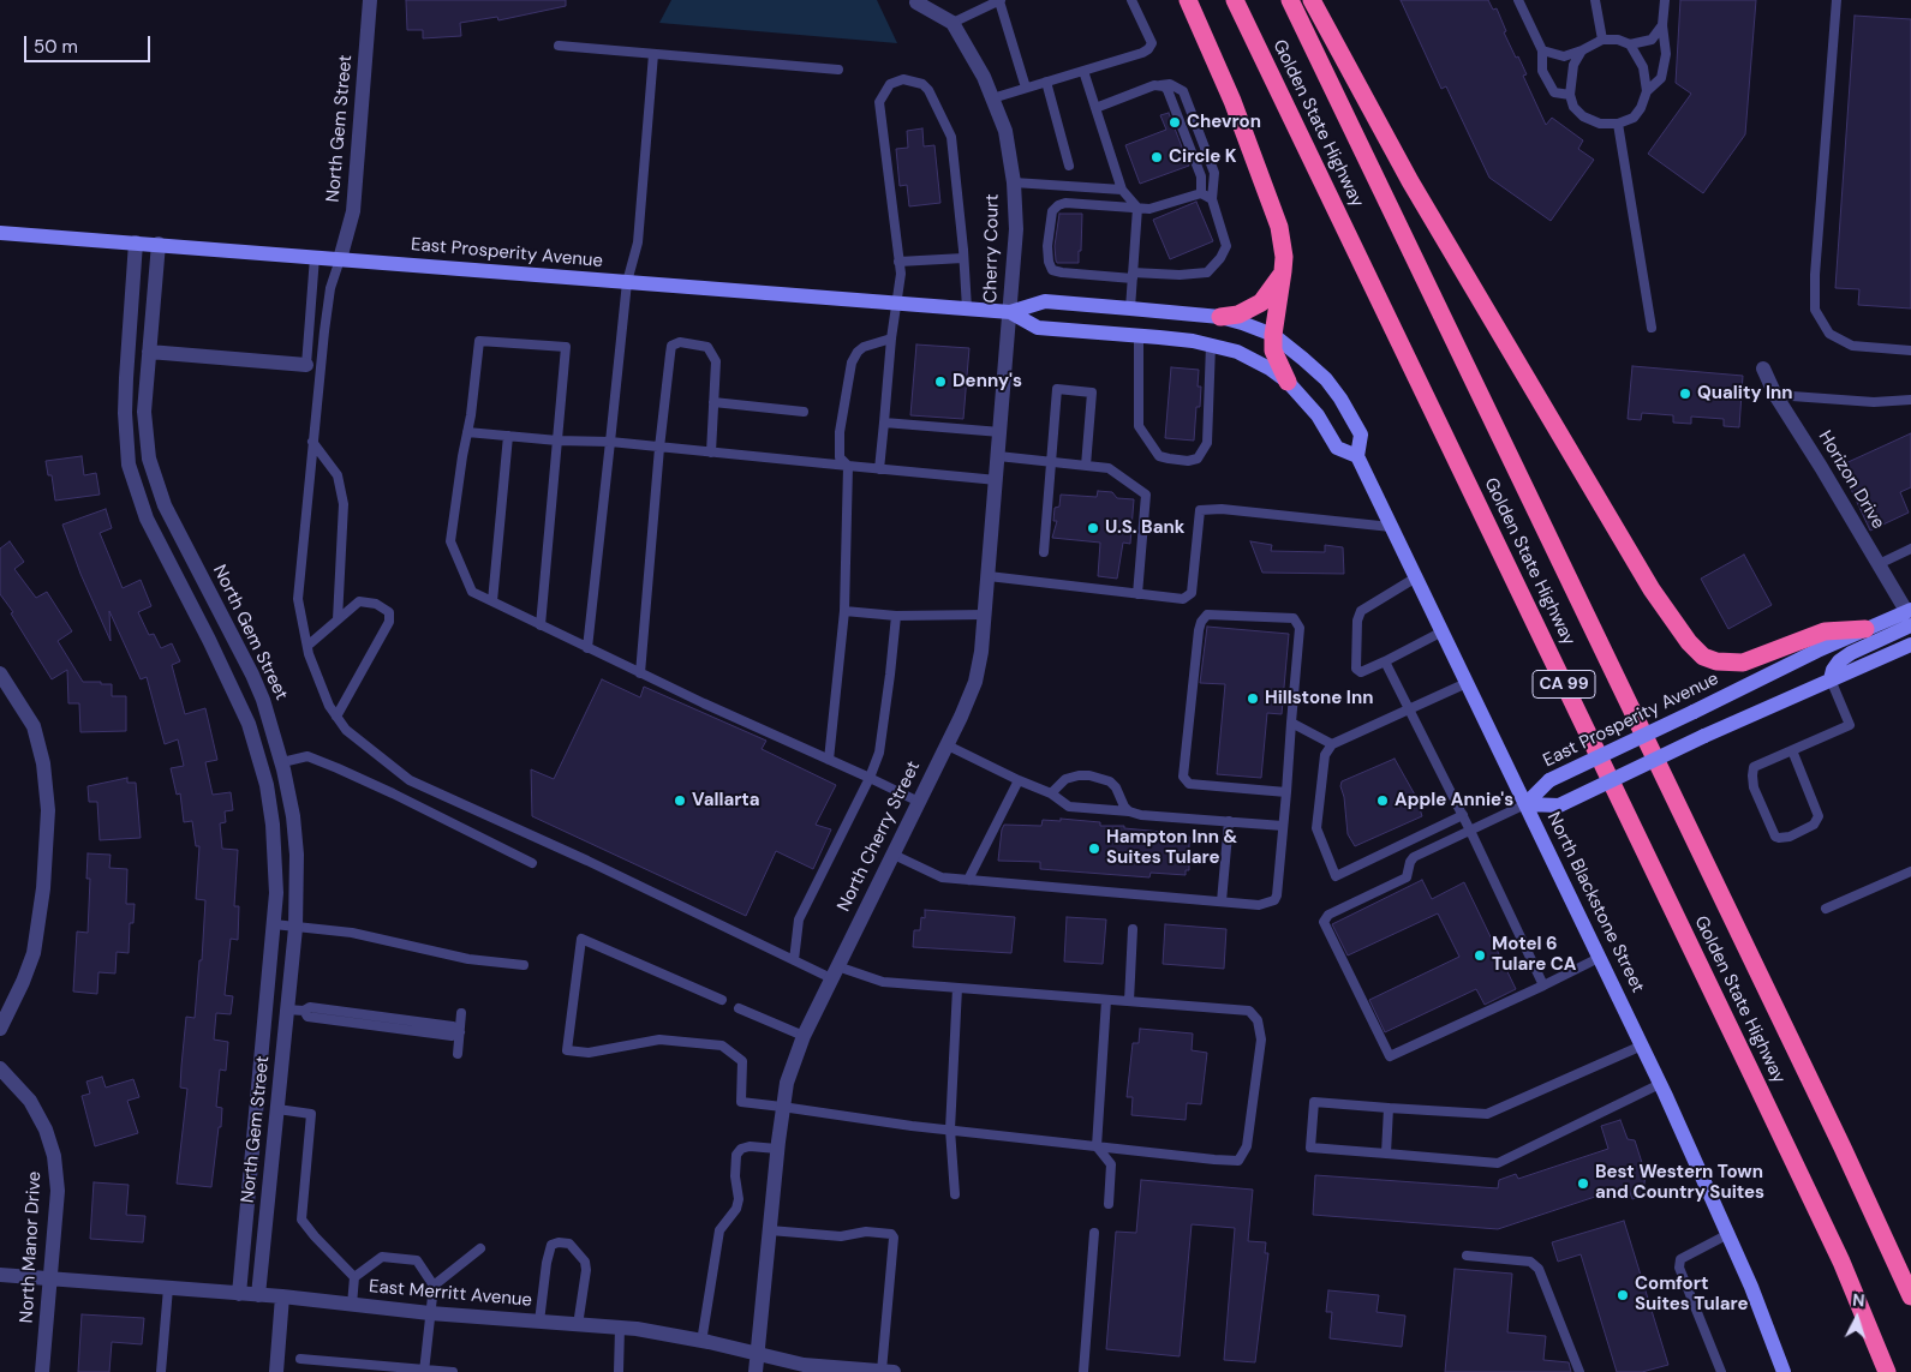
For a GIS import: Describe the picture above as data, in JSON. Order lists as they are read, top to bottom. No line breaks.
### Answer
{"streets":{"highway":["Golden State Highway","CA 99"],"main road":["East Prosperity Avenue","North Blackstone Street"],"street":["North Gem Street","Cherry Court","Horizon Drive","North Cherry Street","North Manor Drive","East Merritt Avenue"]},"crossings":[["North Gem Street","East Prosperity Avenue"],["North Gem Street","East Merritt Avenue"],["Cherry Court","East Prosperity Avenue"],["Cherry Court","North Cherry Street"],["East Prosperity Avenue","Horizon Drive"],["East Prosperity Avenue","North Cherry Street"],["East Prosperity Avenue","North Blackstone Street"],["North Cherry Street","East Merritt Avenue"],["North Manor Drive","East Merritt Avenue"]],"places":["Chevron","Circle K","Denny's","Quality Inn","U.S. Bank","Hillstone Inn","Vallarta","Apple Annie's","Hampton Inn & Suites Tulare","Motel 6 Tulare CA","Best Western Town and Country Suites","Comfort Suites Tulare"],"scale_bar":"50 m","north":"top"}
